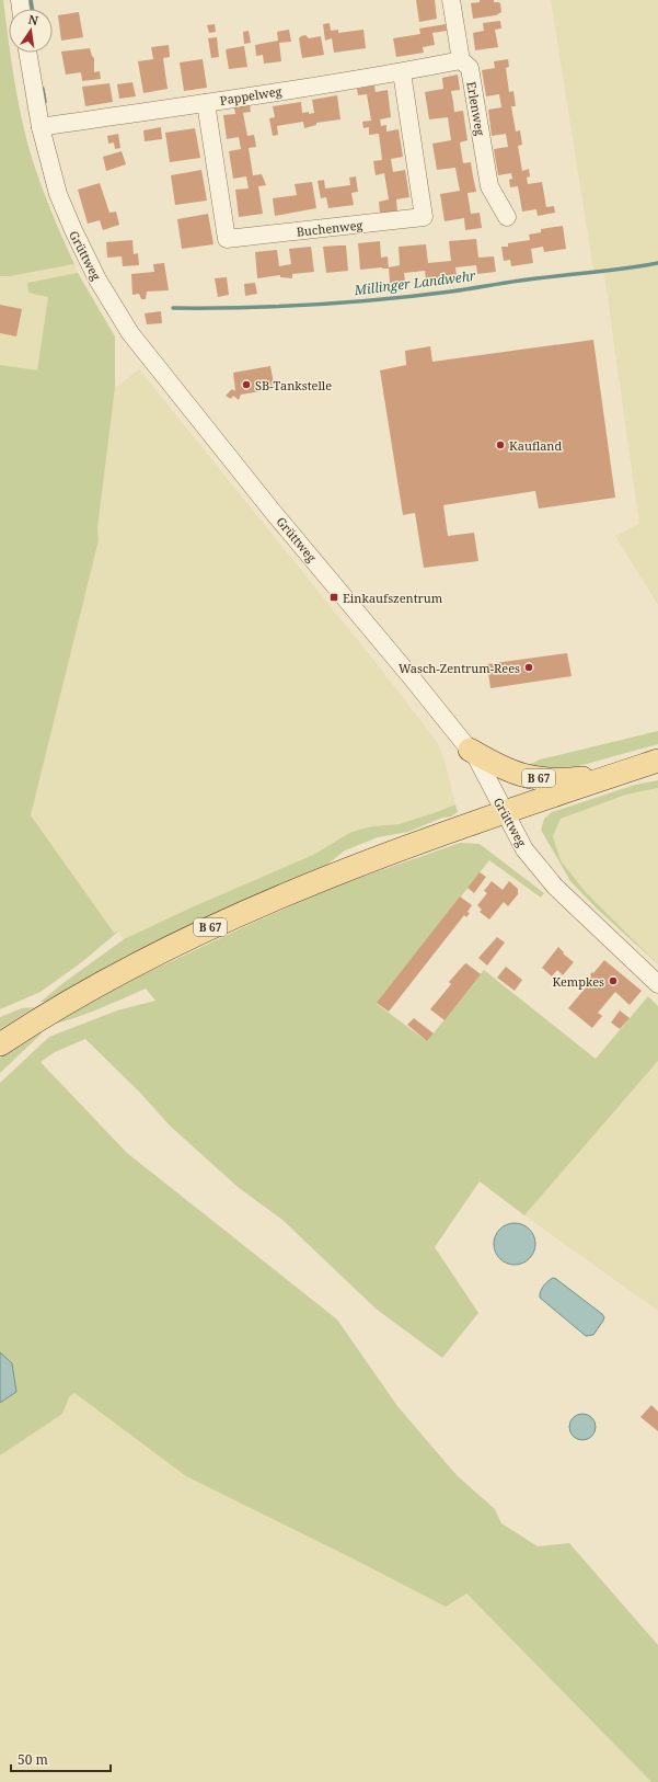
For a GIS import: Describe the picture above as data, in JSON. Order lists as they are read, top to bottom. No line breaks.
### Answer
{"streets":{"main road":["B 67"],"street":["Pappelweg","Erlenweg","Buchenweg","Grüttweg"]},"crossings":[["Pappelweg","Erlenweg"],["Pappelweg","Buchenweg"],["Pappelweg","Grüttweg"],["Grüttweg","B 67"]],"water":["Millinger Landwehr"],"places":{"other":["SB-Tankstelle","Kaufland","Wasch-Zentrum-Rees","Kempkes"],"transit":["Einkaufszentrum"]},"scale_bar":"50 m","north":"top"}
